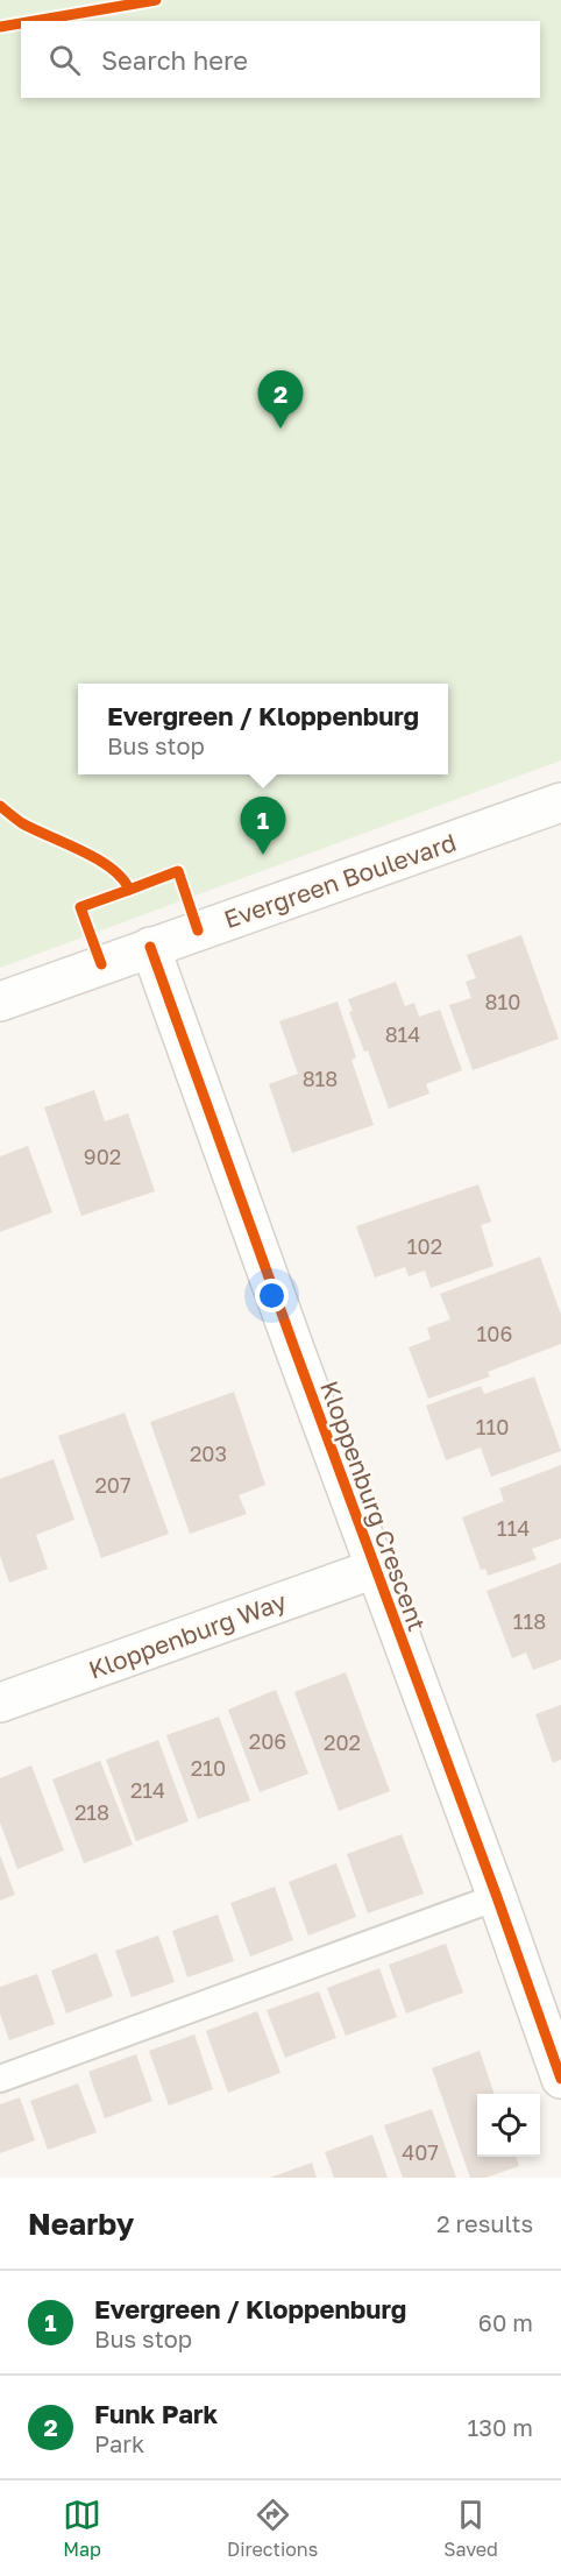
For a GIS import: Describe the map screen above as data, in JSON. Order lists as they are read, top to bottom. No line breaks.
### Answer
{"streets":{"street":["Evergreen Boulevard","Kloppenburg Crescent","Kloppenburg Way"]},"crossings":[["Evergreen Boulevard","Kloppenburg Crescent"],["Kloppenburg Crescent","Kloppenburg Way"]],"house_numbers":["810","814","818","902","102","106","110","203","207","114","118","206","202","210","214","218","407"],"page":{"search":"Search here","pins":["2","1"],"popup":["Evergreen / Kloppenburg","Bus stop"],"heading":["Nearby","2 results"],"list":[{"mark":"1","name":"Evergreen / Kloppenburg","note":"Bus stop","value":"60 m"},{"mark":"2","name":"Funk Park","note":"Park","value":"130 m"}],"nav":["Map","Directions","Saved"]}}
